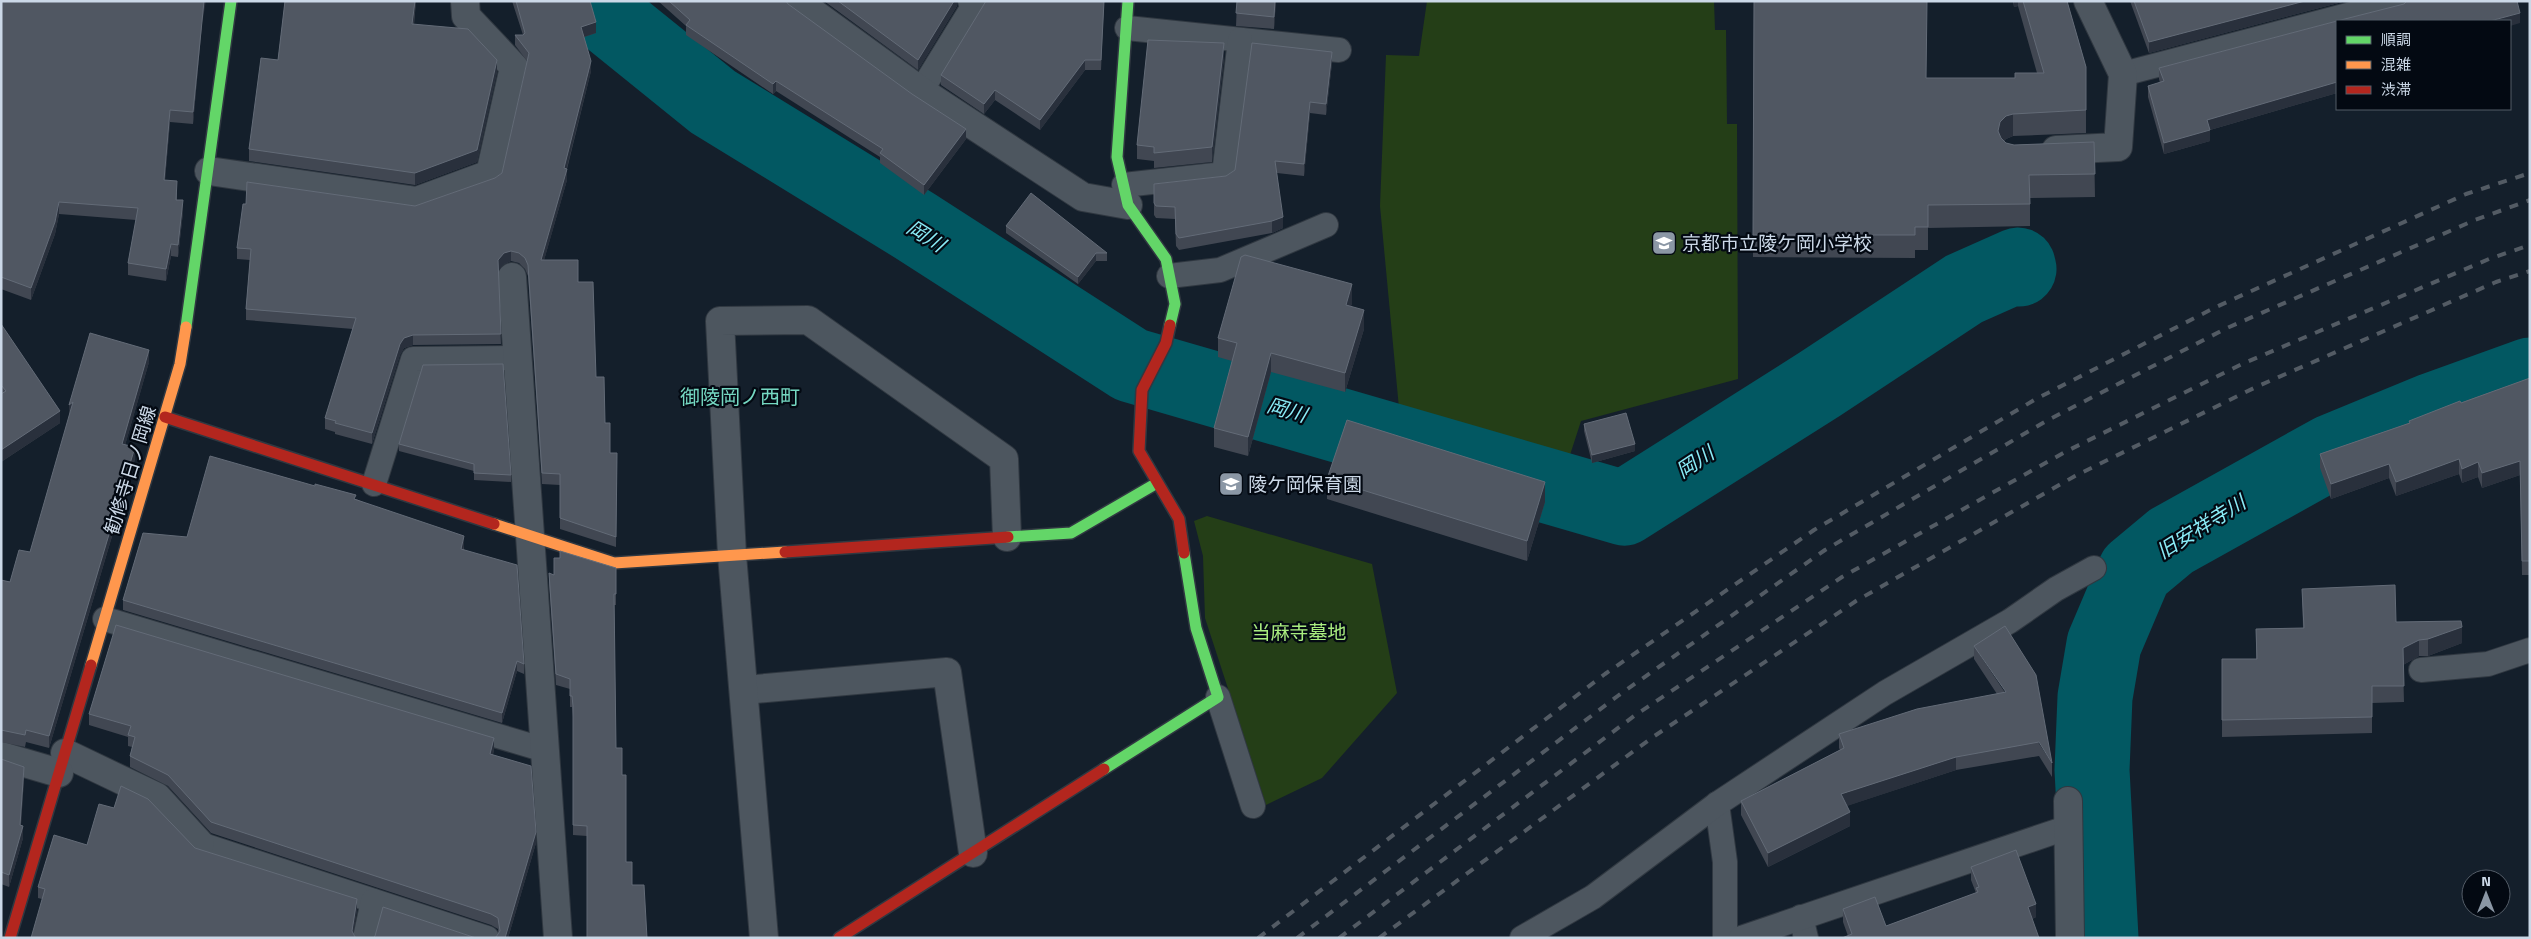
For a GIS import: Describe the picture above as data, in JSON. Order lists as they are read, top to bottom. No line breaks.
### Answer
{"streets":{"street":["勧修寺日ノ岡線"]},"districts":["御陵岡ノ西町"],"water":["岡川","旧安祥寺川"],"parks":["当麻寺墓地"],"places":{"school or university":["京都市立陵ケ岡小学校","陵ケ岡保育園"]},"legend":["順調","混雑","渋滞"],"north":"top"}
